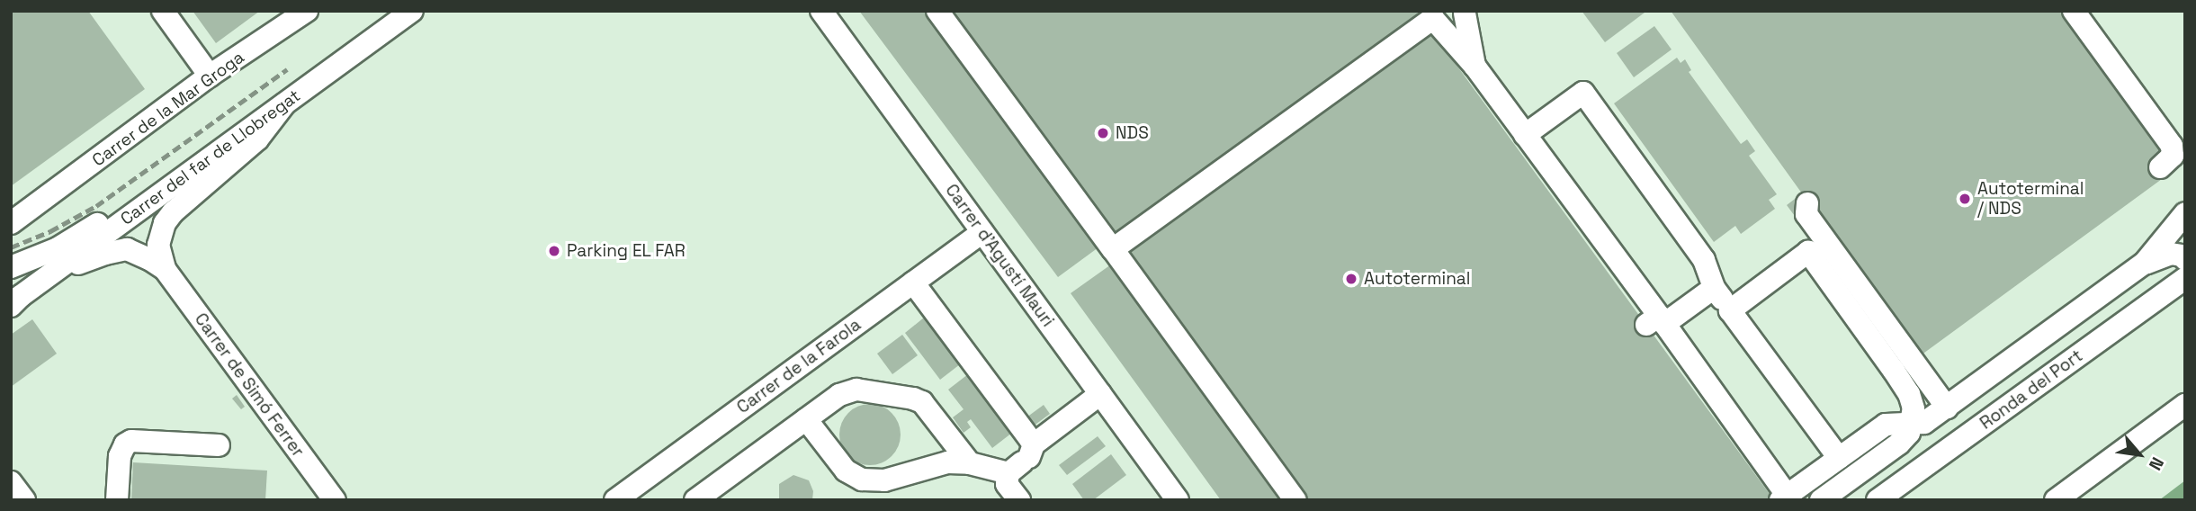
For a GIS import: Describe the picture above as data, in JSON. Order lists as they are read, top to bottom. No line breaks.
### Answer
{"streets":{"street":["Carrer de la Mar Groga","Carrer del far de Llobregat","Carrer d'Agustí Mauri","Carrer de la Farola","Carrer de Simó Ferrer","Ronda del Port"]},"crossings":[["Carrer d'Agustí Mauri","Carrer de la Farola"]],"places":["NDS","Autoterminal / NDS","Parking EL FAR","Autoterminal"],"north":"bottom right"}
